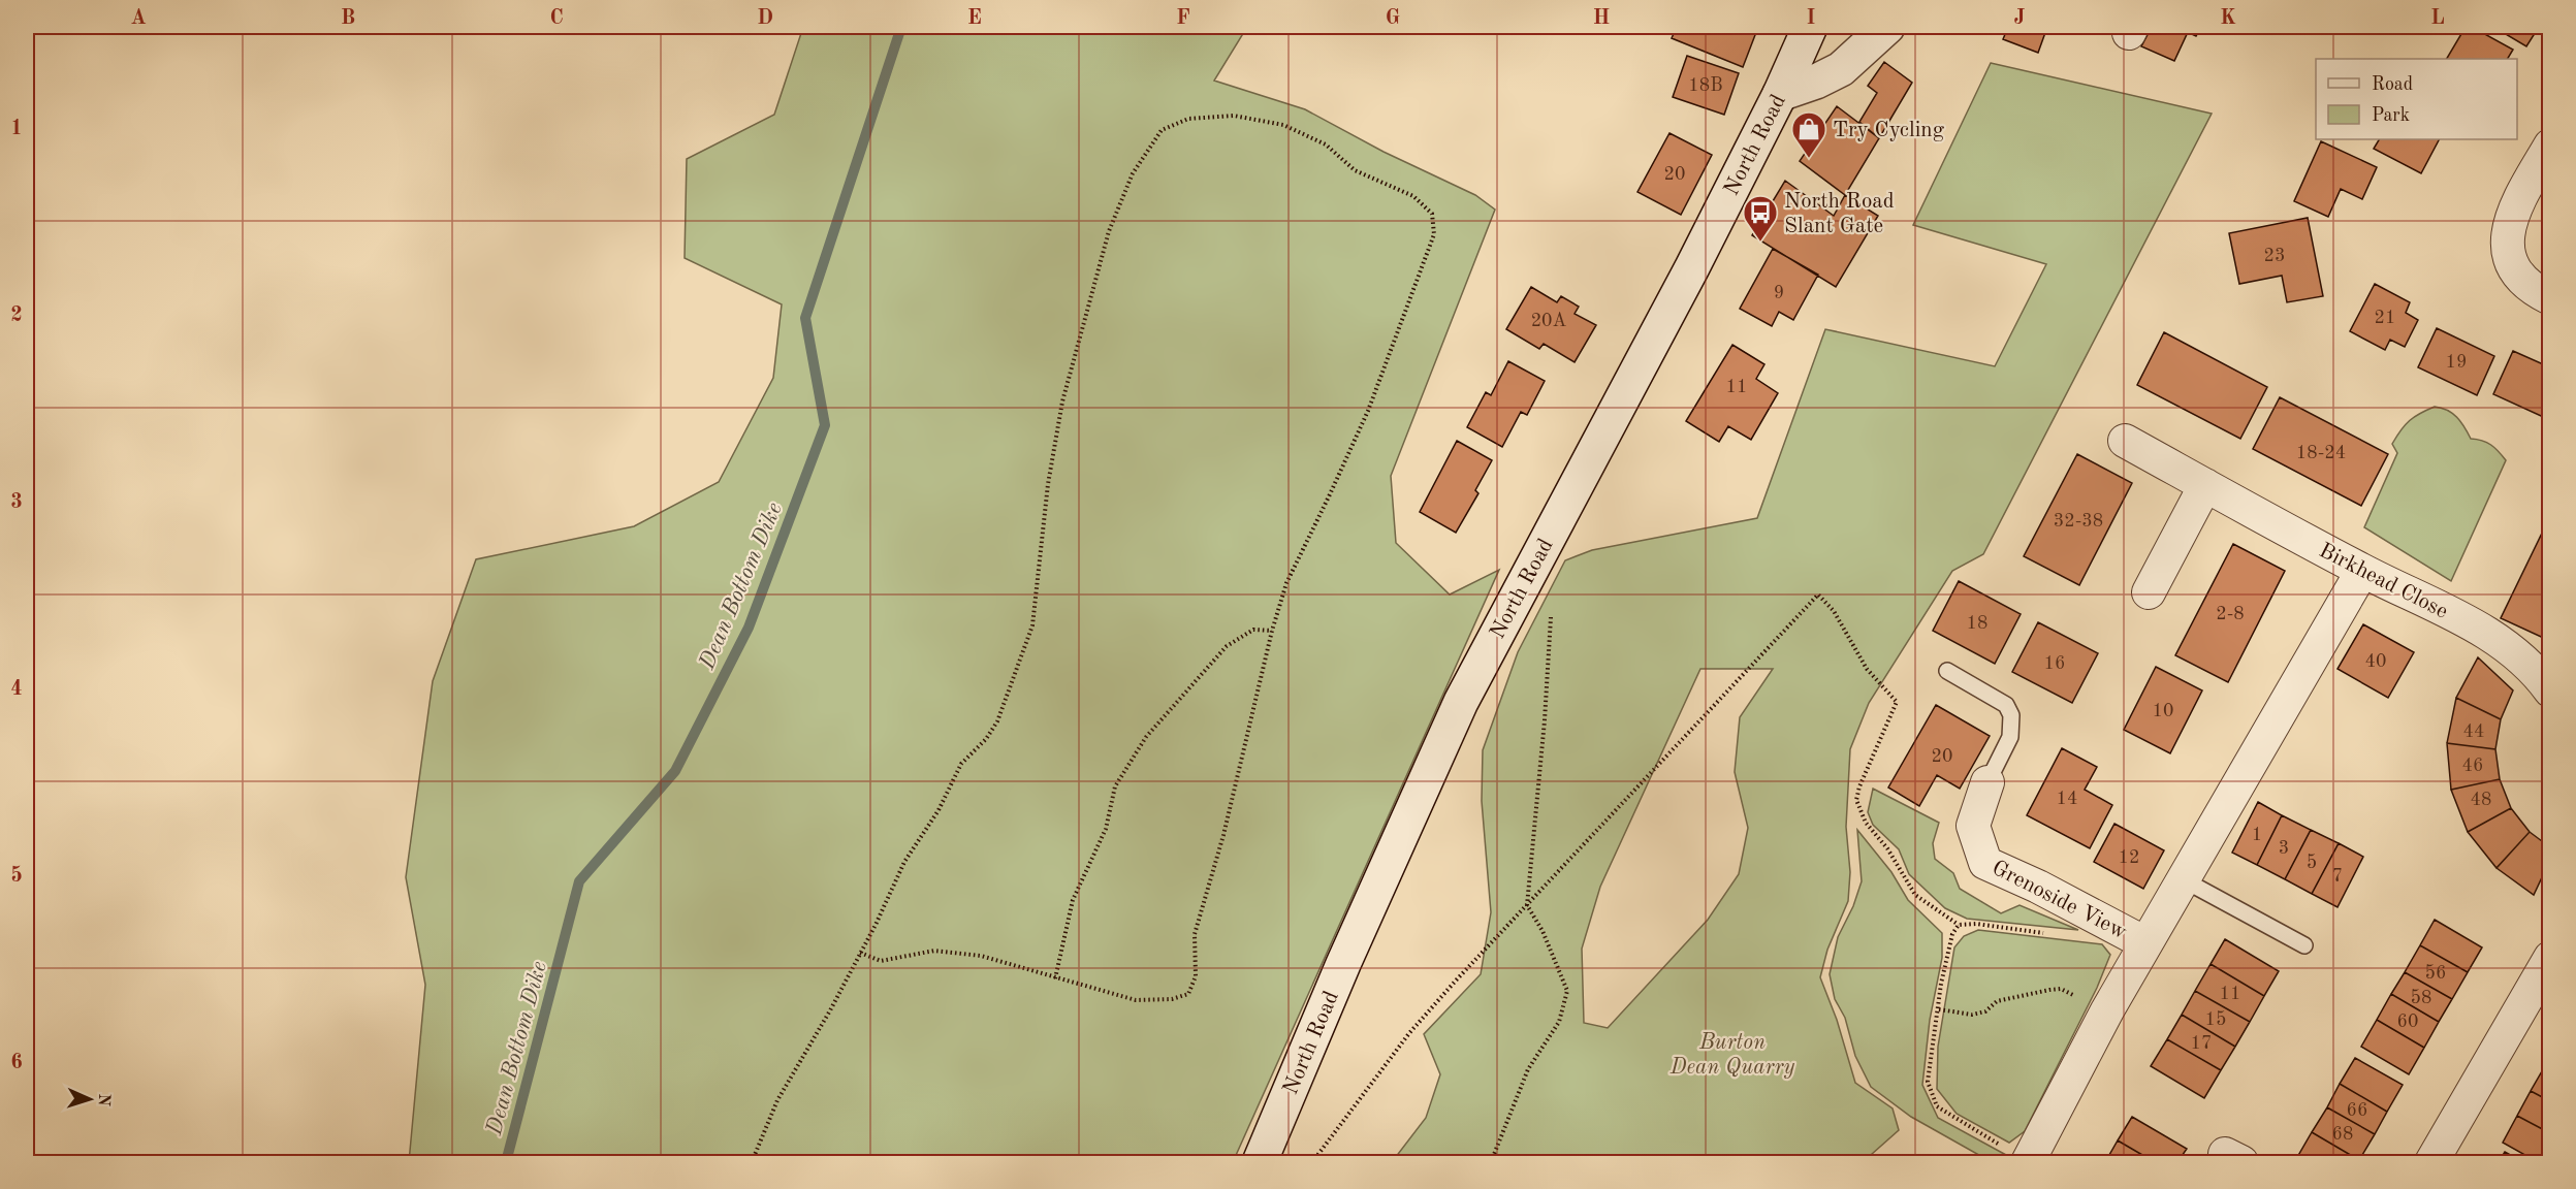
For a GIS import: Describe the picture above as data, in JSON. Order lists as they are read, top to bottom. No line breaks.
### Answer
{"streets":{"main road":["North Road"],"street":["Birkhead Close","Grenoside View"]},"crossings":[["Birkhead Close","Grenoside View"]],"water":["Dean Bottom Dike"],"parks":["Burton Dean Quarry"],"places":{"shop":["Try Cycling"],"bus stop":["North Road Slant Gate"]},"house_numbers":["18B","20","23","9","21","20A","19","11","18-24","32-38","2-8","18","40","16","10","44","20","46","14","48","1","3","12","5","7","56","11","58","15","60","17","66","68"],"legend":["Road","Park"],"north":"right","grid":{"columns":["A","B","C","D","E","F","G","H","I","J","K","L"],"rows":["1","2","3","4","5","6"]}}
